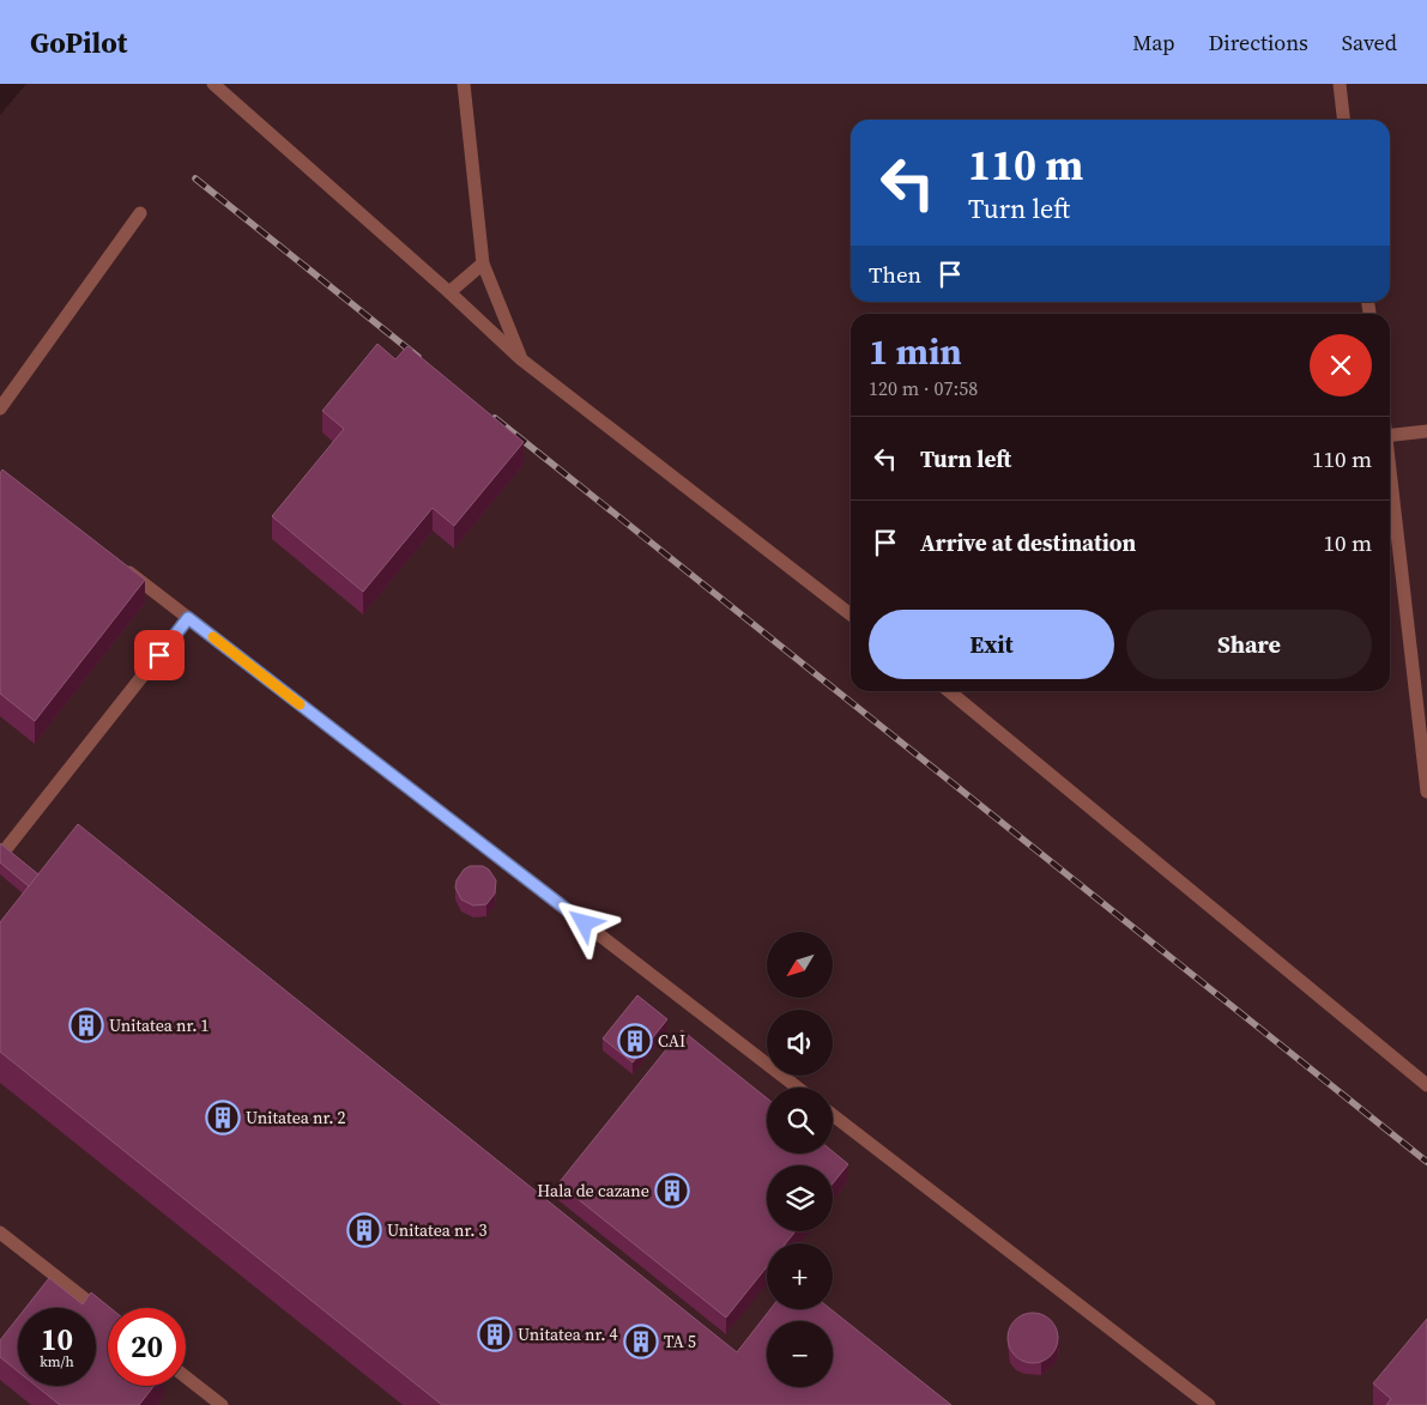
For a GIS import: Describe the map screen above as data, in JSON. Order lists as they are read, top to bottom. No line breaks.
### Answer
{"places":{"building":["Unitatea nr. 1","CAI","Unitatea nr. 2","Hala de cazane","Unitatea nr. 3","Unitatea nr. 4","TA 5"]},"north":"bottom left","page":{"header":"GoPilot","nav":["Map","Directions","Saved"],"turn":["110 m","Turn left"],"then":"Then","heading":["1 min","120 m · 07:58"],"list":[{"name":"Turn left","value":"110 m"},{"name":"Arrive at destination","value":"10 m"}],"buttons":["Exit","Share"],"map_buttons":["+","−"],"speed":"10 km/h","limit":"20"}}
